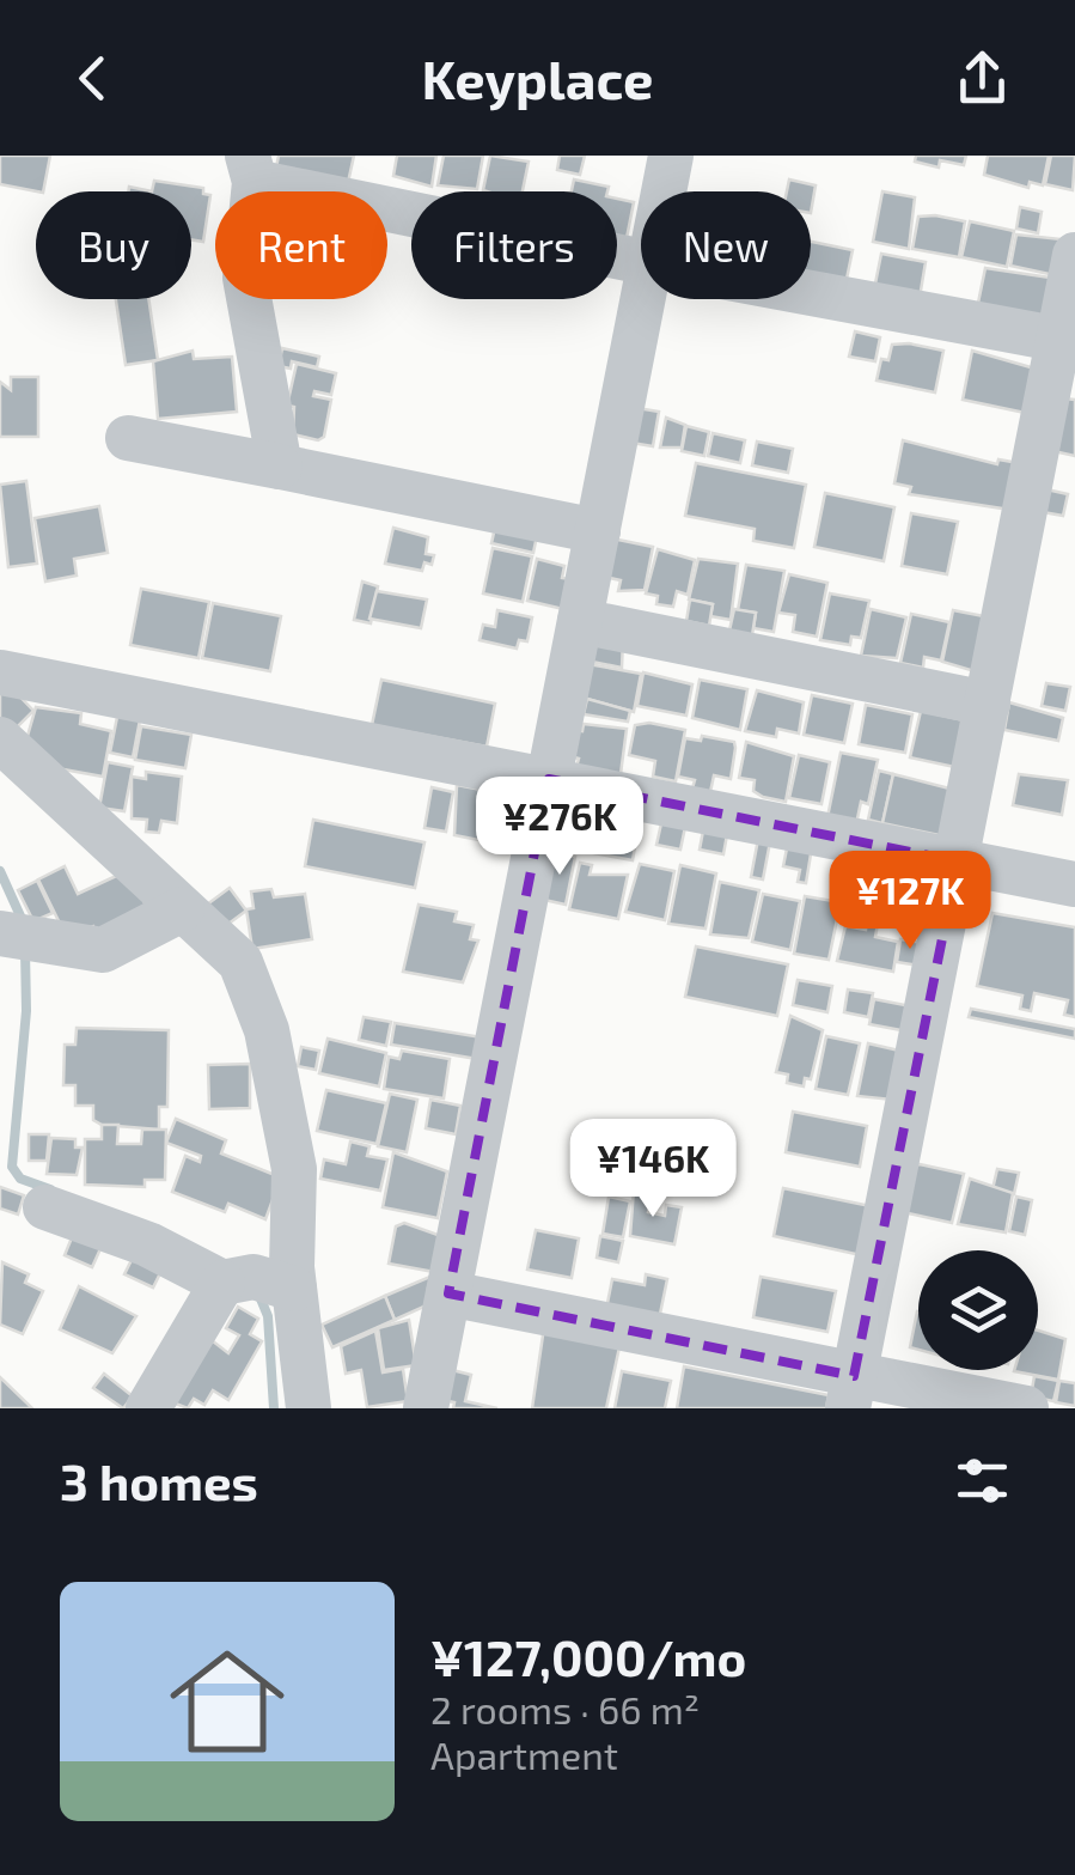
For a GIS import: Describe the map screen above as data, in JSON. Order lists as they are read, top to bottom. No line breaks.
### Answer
{"page":{"header":"Keyplace","chip":["Buy","Rent","Filters","New"],"price":["¥276K","¥127K","¥146K"],"heading":"3 homes","list":[{"name":"¥127,000/mo","note":"2 rooms · 66 m² · Apartment"}]}}
